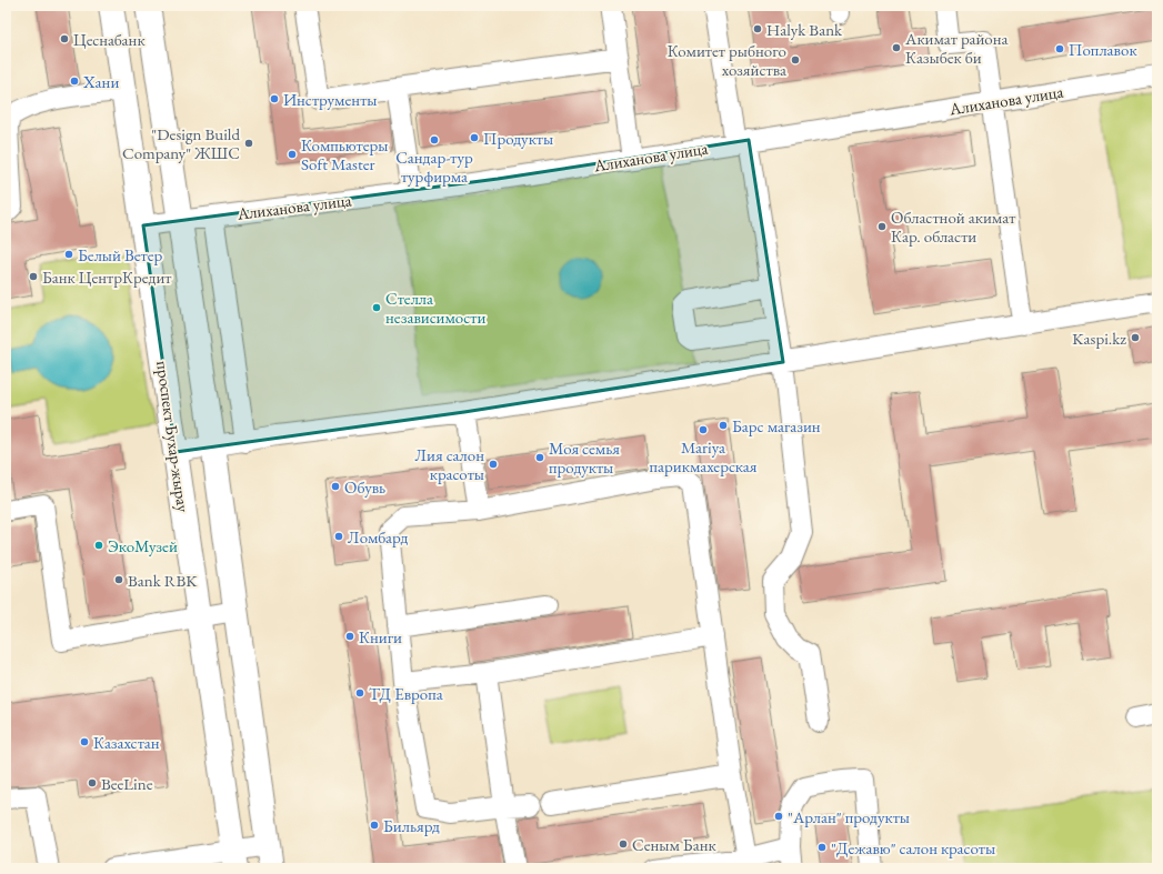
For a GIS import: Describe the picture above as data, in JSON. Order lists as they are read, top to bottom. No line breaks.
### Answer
{"streets":{"main road":["проспект Бухар-жырау"],"street":["Алиханова улица"]},"crossings":[["Алиханова улица","проспект Бухар-жырау"]],"places":["Halyk Bank","Цеснабанк","Акимат района Казыбек би","Поплавок","Комитет рыбного хозяйства","Хани","Инструменты","Продукты","Сандар-тур турфирма","\"Design Build Company\" ЖШС","Компьютеры Soft Master","Областной акимат Кар. области","Белый Ветер","Банк ЦентрКредит","Стелла независимости","Kaspi.kz","Барс магазин","Mariya парикмахерская","Моя семья продукты","Лия салон красоты","Обувь","Ломбард","ЭкоМузей","Bank RBK","Книги","ТД Европа","Казахстан","BeeLine","\"Арлан\" продукты","Бильярд","Сеным Банк","\"Дежавю\" салон красоты"]}
